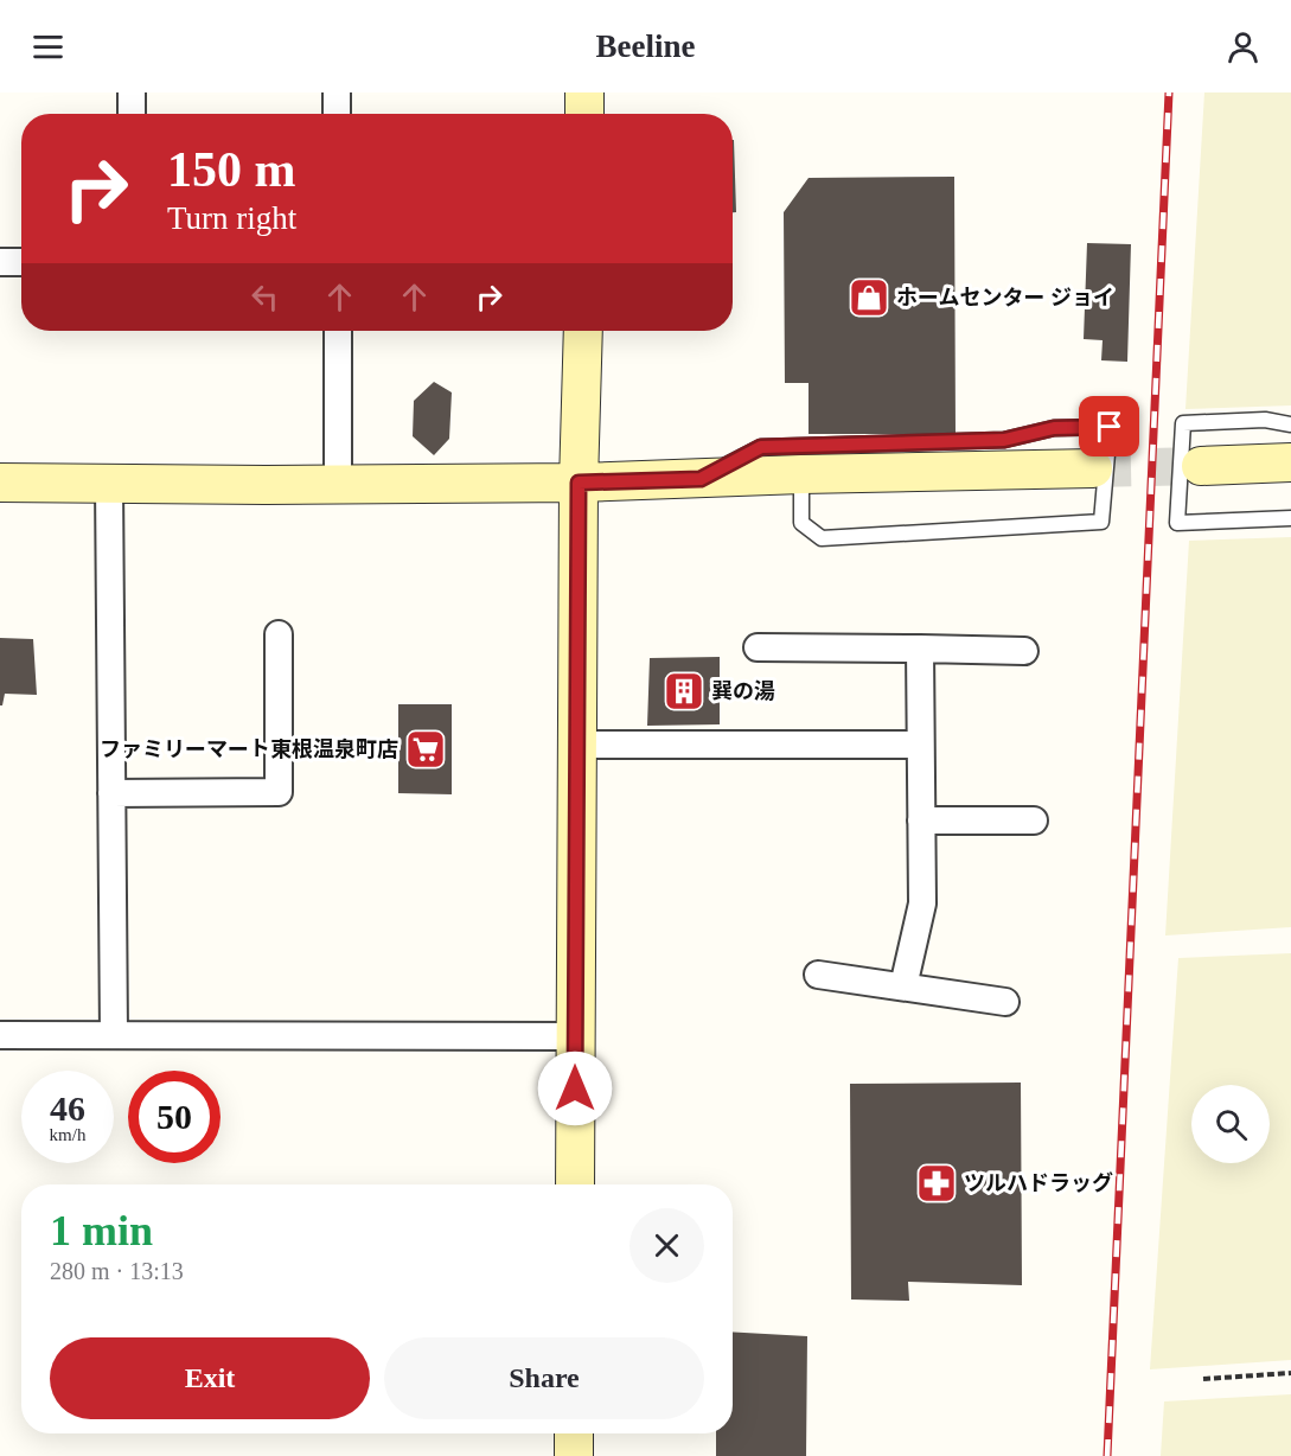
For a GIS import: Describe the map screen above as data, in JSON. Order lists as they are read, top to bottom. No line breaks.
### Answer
{"places":{"shop":["ホームセンター ジョイ"],"building":["巽の湯"],"supermarket":["ファミリーマート東根温泉町店"],"pharmacy":["ツルハドラッグ"]},"page":{"header":"Beeline","turn":["150 m","Turn right"],"speed":"46 km/h","limit":"50","heading":["1 min","280 m · 13:13"],"buttons":["Exit","Share"]}}
